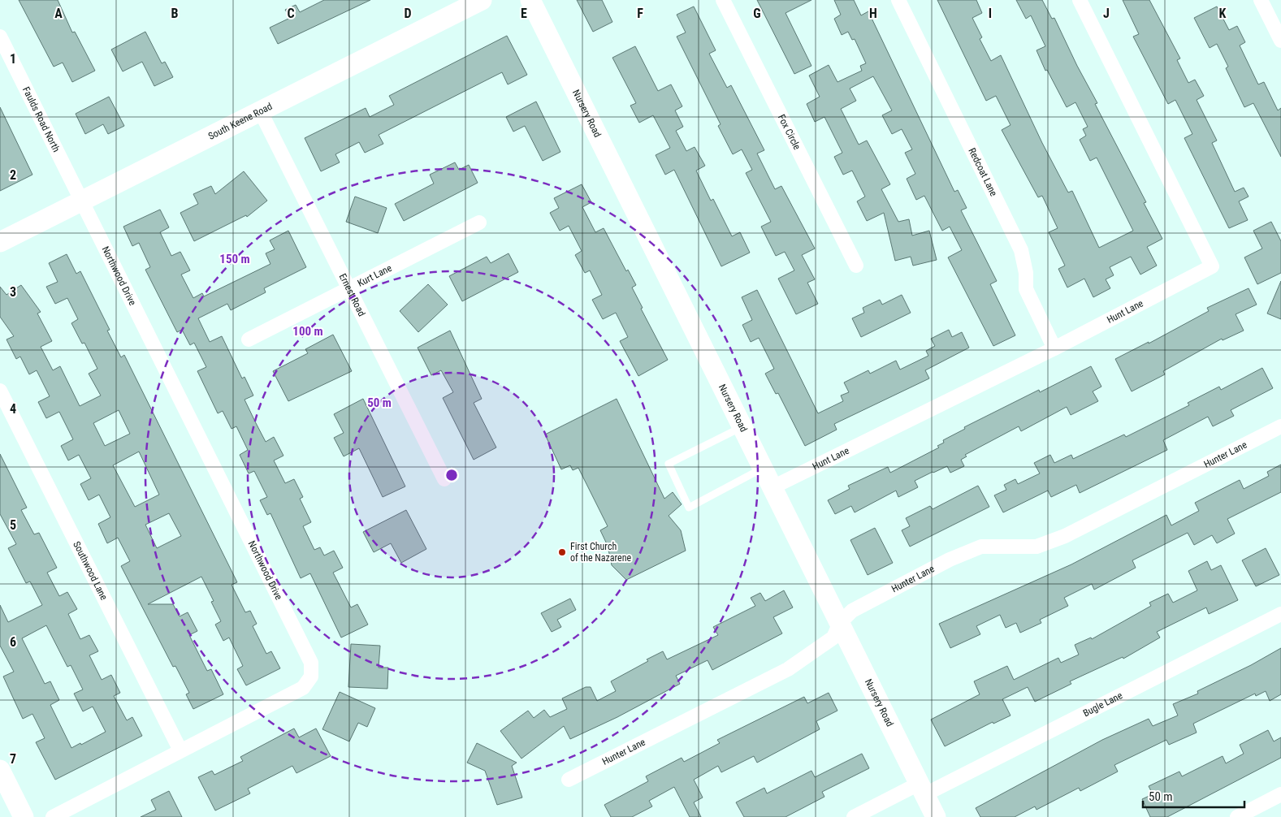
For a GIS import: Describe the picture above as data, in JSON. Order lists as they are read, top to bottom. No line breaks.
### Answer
{"streets":{"street":["Nursery Road","Faulds Road North","South Keene Road","Fox Circle","Redcoat Lane","Northwood Drive","Kurt Lane","Ernest Road","Hunt Lane","Hunter Lane","Southwood Lane","Bugle Lane"]},"crossings":[["Nursery Road","Hunt Lane"],["Nursery Road","Hunter Lane"],["Nursery Road","Bugle Lane"],["Faulds Road North","South Keene Road"],["Faulds Road North","Northwood Drive"],["South Keene Road","Northwood Drive"],["South Keene Road","Ernest Road"],["Redcoat Lane","Hunt Lane"],["Northwood Drive","Southwood Lane"],["Kurt Lane","Ernest Road"]],"places":["First Church of the Nazarene"],"scale_bar":"50 m","grid":{"columns":["A","B","C","D","E","F","G","H","I","J","K"],"rows":["1","2","3","4","5","6","7"]},"rings":["150 m","100 m","50 m"]}
